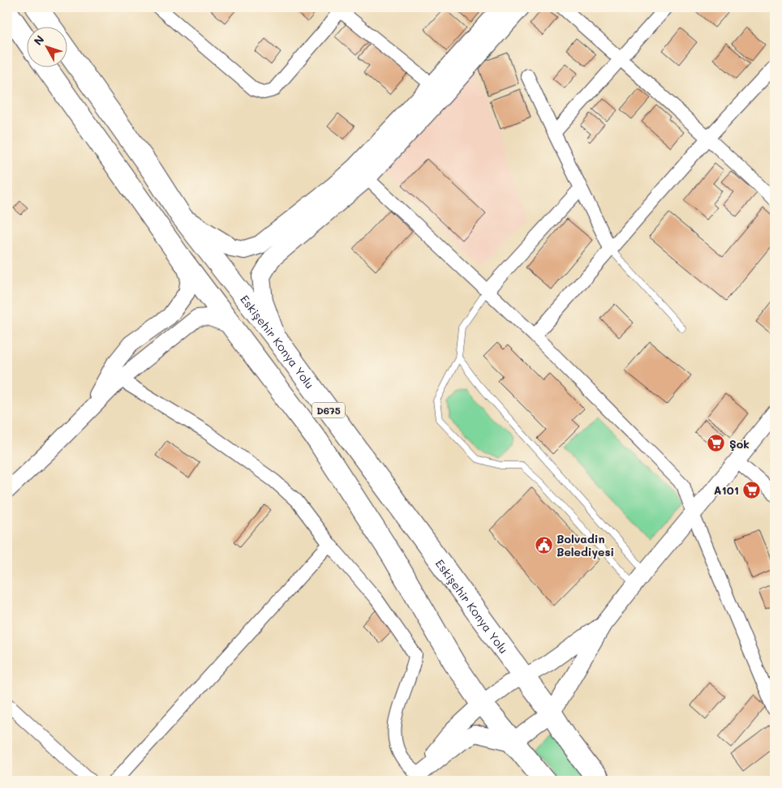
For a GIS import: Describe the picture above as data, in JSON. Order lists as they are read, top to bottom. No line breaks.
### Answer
{"streets":{"highway":["Eskişehir Konya Yolu","D675"]},"places":{"supermarket":["Şok","A101"],"public building":["Bolvadin Belediyesi"]},"north":"top left"}
